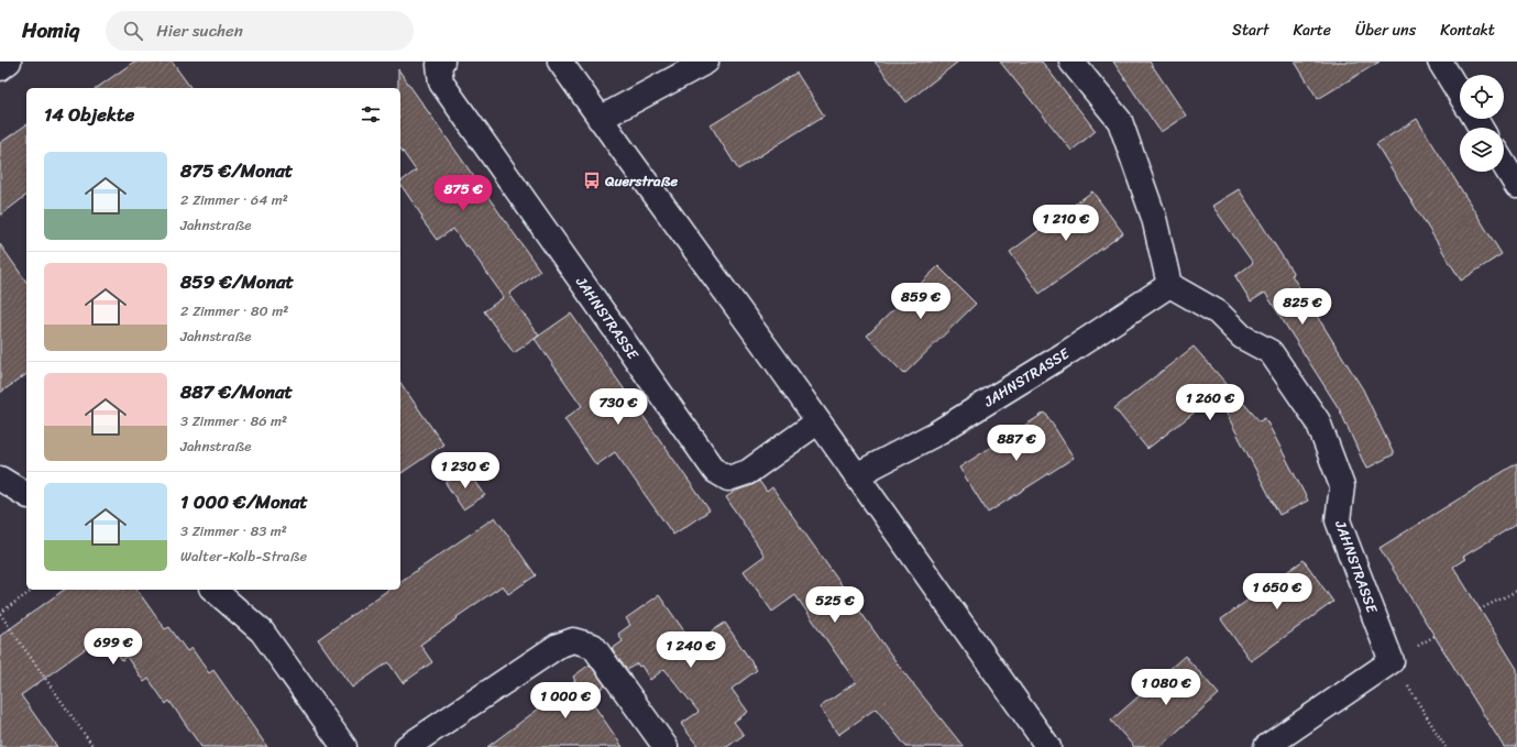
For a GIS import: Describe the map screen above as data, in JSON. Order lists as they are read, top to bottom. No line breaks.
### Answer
{"streets":{"street":["JAHNSTRASSE"]},"places":{"bus stop":["Querstraße"]},"page":{"header":"Homiq","search":"Hier suchen","nav":["Start","Karte","Über uns","Kontakt"],"heading":"14 Objekte","list":[{"name":"875 €/Monat","note":"2 Zimmer · 64 m² · Jahnstraße"},{"name":"859 €/Monat","note":"2 Zimmer · 80 m² · Jahnstraße"},{"name":"887 €/Monat","note":"3 Zimmer · 86 m² · Jahnstraße"},{"name":"1 000 €/Monat","note":"3 Zimmer · 83 m² · Walter-Kolb-Straße"}],"price":["875 €","1 210 €","859 €","825 €","1 260 €","730 €","887 €","1 230 €","1 650 €","525 €","699 €","1 240 €","1 080 €","1 000 €"]}}
